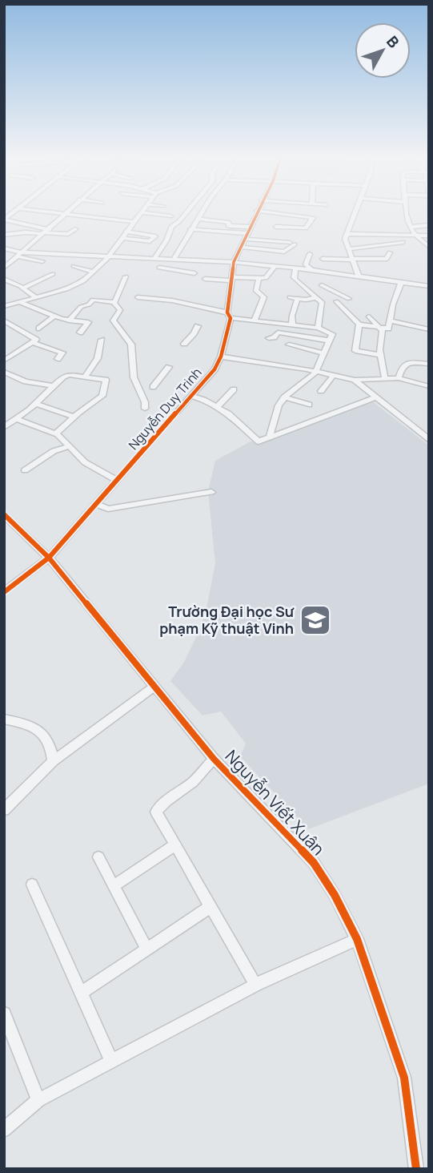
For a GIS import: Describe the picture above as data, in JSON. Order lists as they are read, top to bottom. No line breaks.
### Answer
{"streets":{"street":["Nguyễn Duy Trinh","Nguyễn Viết Xuân"]},"crossings":[["Nguyễn Duy Trinh","Nguyễn Viết Xuân"]],"places":{"school or university":["Trường Đại học Sư phạm Kỹ thuật Vinh"]},"north":"top right"}
